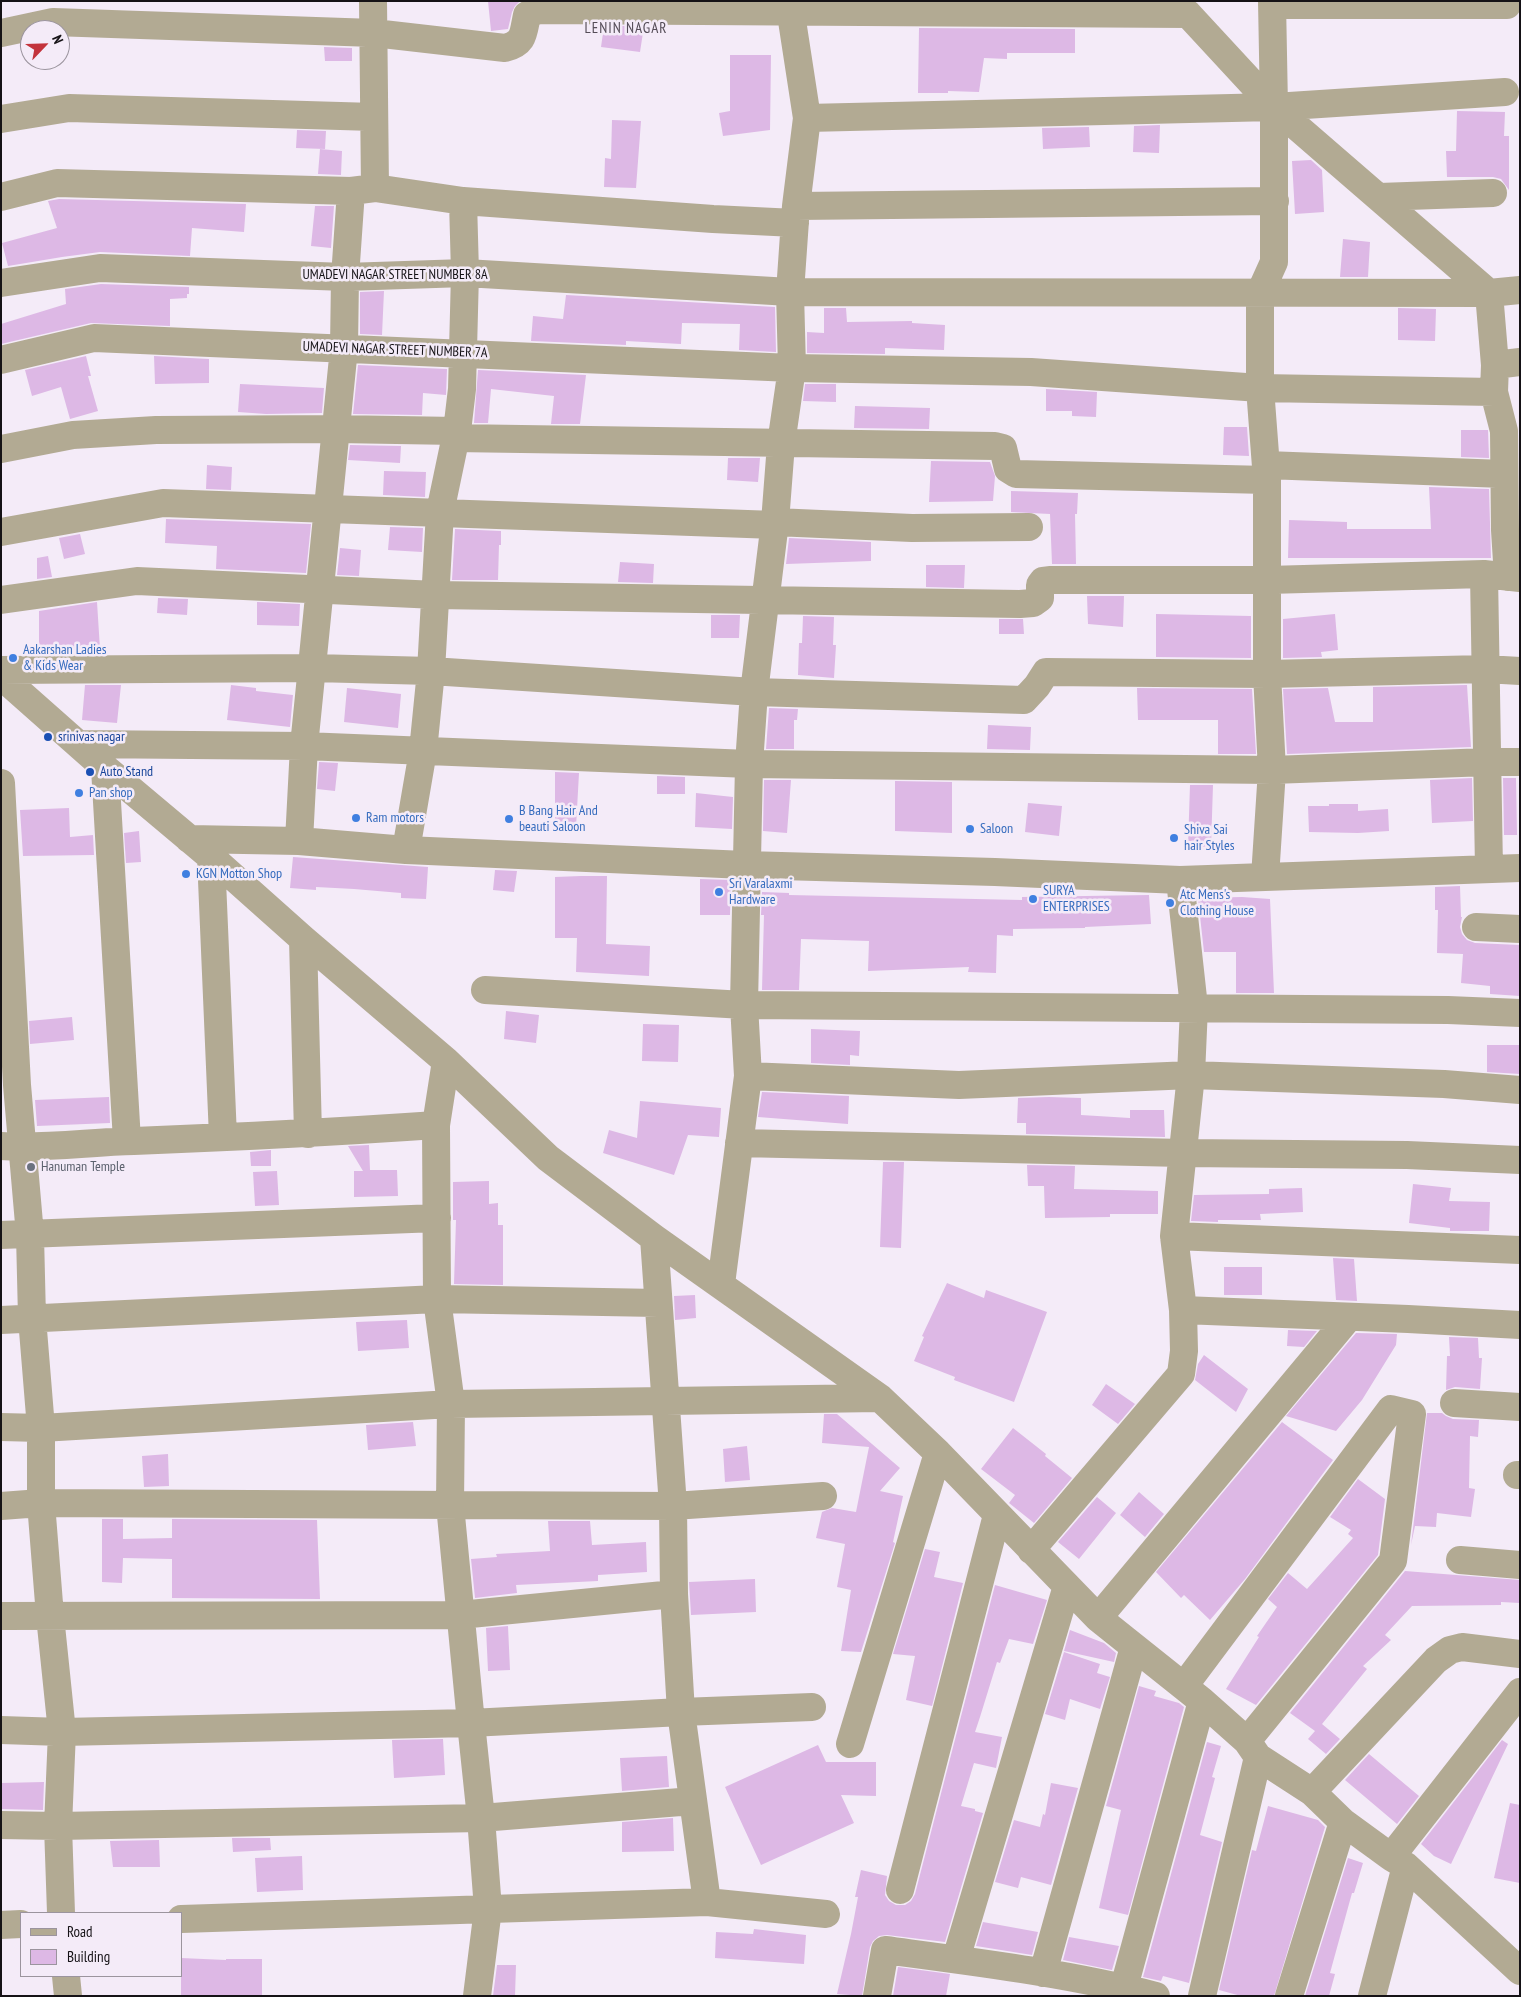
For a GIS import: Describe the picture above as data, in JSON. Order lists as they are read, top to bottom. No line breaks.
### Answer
{"streets":{"street":["UMADEVI NAGAR STREET NUMBER 8A","UMADEVI NAGAR STREET NUMBER 7A"]},"districts":["LENIN NAGAR"],"places":["Aakarshan Ladies & Kids Wear","srinivas nagar","Auto Stand","Pan shop","Ram motors","B Bang Hair And beauti Saloon","Saloon","Shiva Sai hair Styles","KGN Motton Shop","Sri Varalaxmi Hardware","SURYA ENTERPRISES","Atc Mens's Clothing House","Hanuman Temple"],"legend":["Road","Building"],"north":"top right"}
